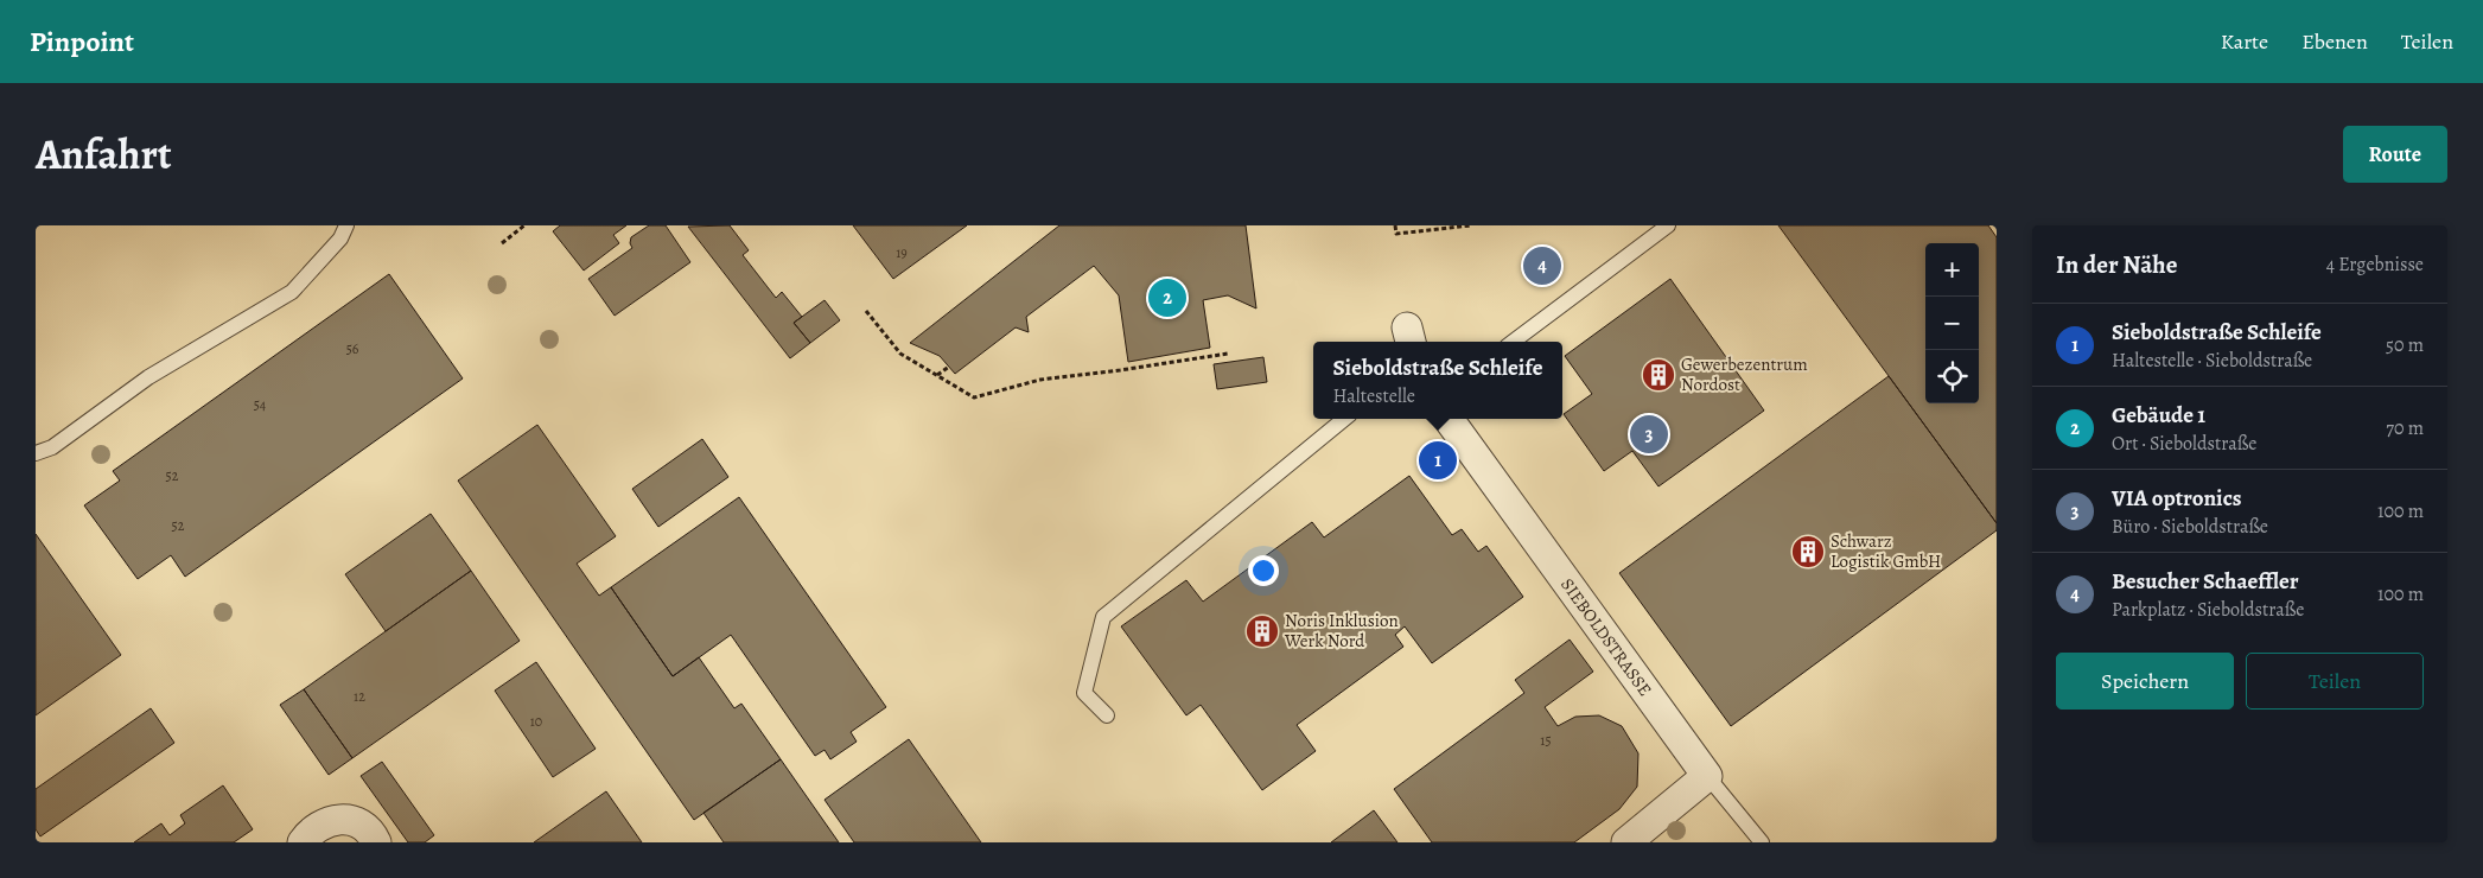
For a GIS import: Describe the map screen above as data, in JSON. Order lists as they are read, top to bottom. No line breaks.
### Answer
{"streets":{"street":["SIEBOLDSTRASSE"]},"places":{"building":["Gewerbezentrum Nordost","Schwarz Logistik GmbH","Noris Inklusion Werk Nord"]},"house_numbers":["19","56","54","52","52","12","10","15"],"page":{"header":"Pinpoint","nav":["Karte","Ebenen","Teilen"],"title":"Anfahrt","buttons":["Route",["Speichern","Teilen"]],"heading":["In der Nähe","4 Ergebnisse"],"map_buttons":["+","−"],"pins":["4","2","3","1"],"list":[{"mark":"1","name":"Sieboldstraße Schleife","note":"Haltestelle · Sieboldstraße","value":"50 m"},{"mark":"2","name":"Gebäude 1","note":"Ort · Sieboldstraße","value":"70 m"},{"mark":"3","name":"VIA optronics","note":"Büro · Sieboldstraße","value":"100 m"},{"mark":"4","name":"Besucher Schaeffler","note":"Parkplatz · Sieboldstraße","value":"100 m"}],"popup":["Sieboldstraße Schleife","Haltestelle"]}}
